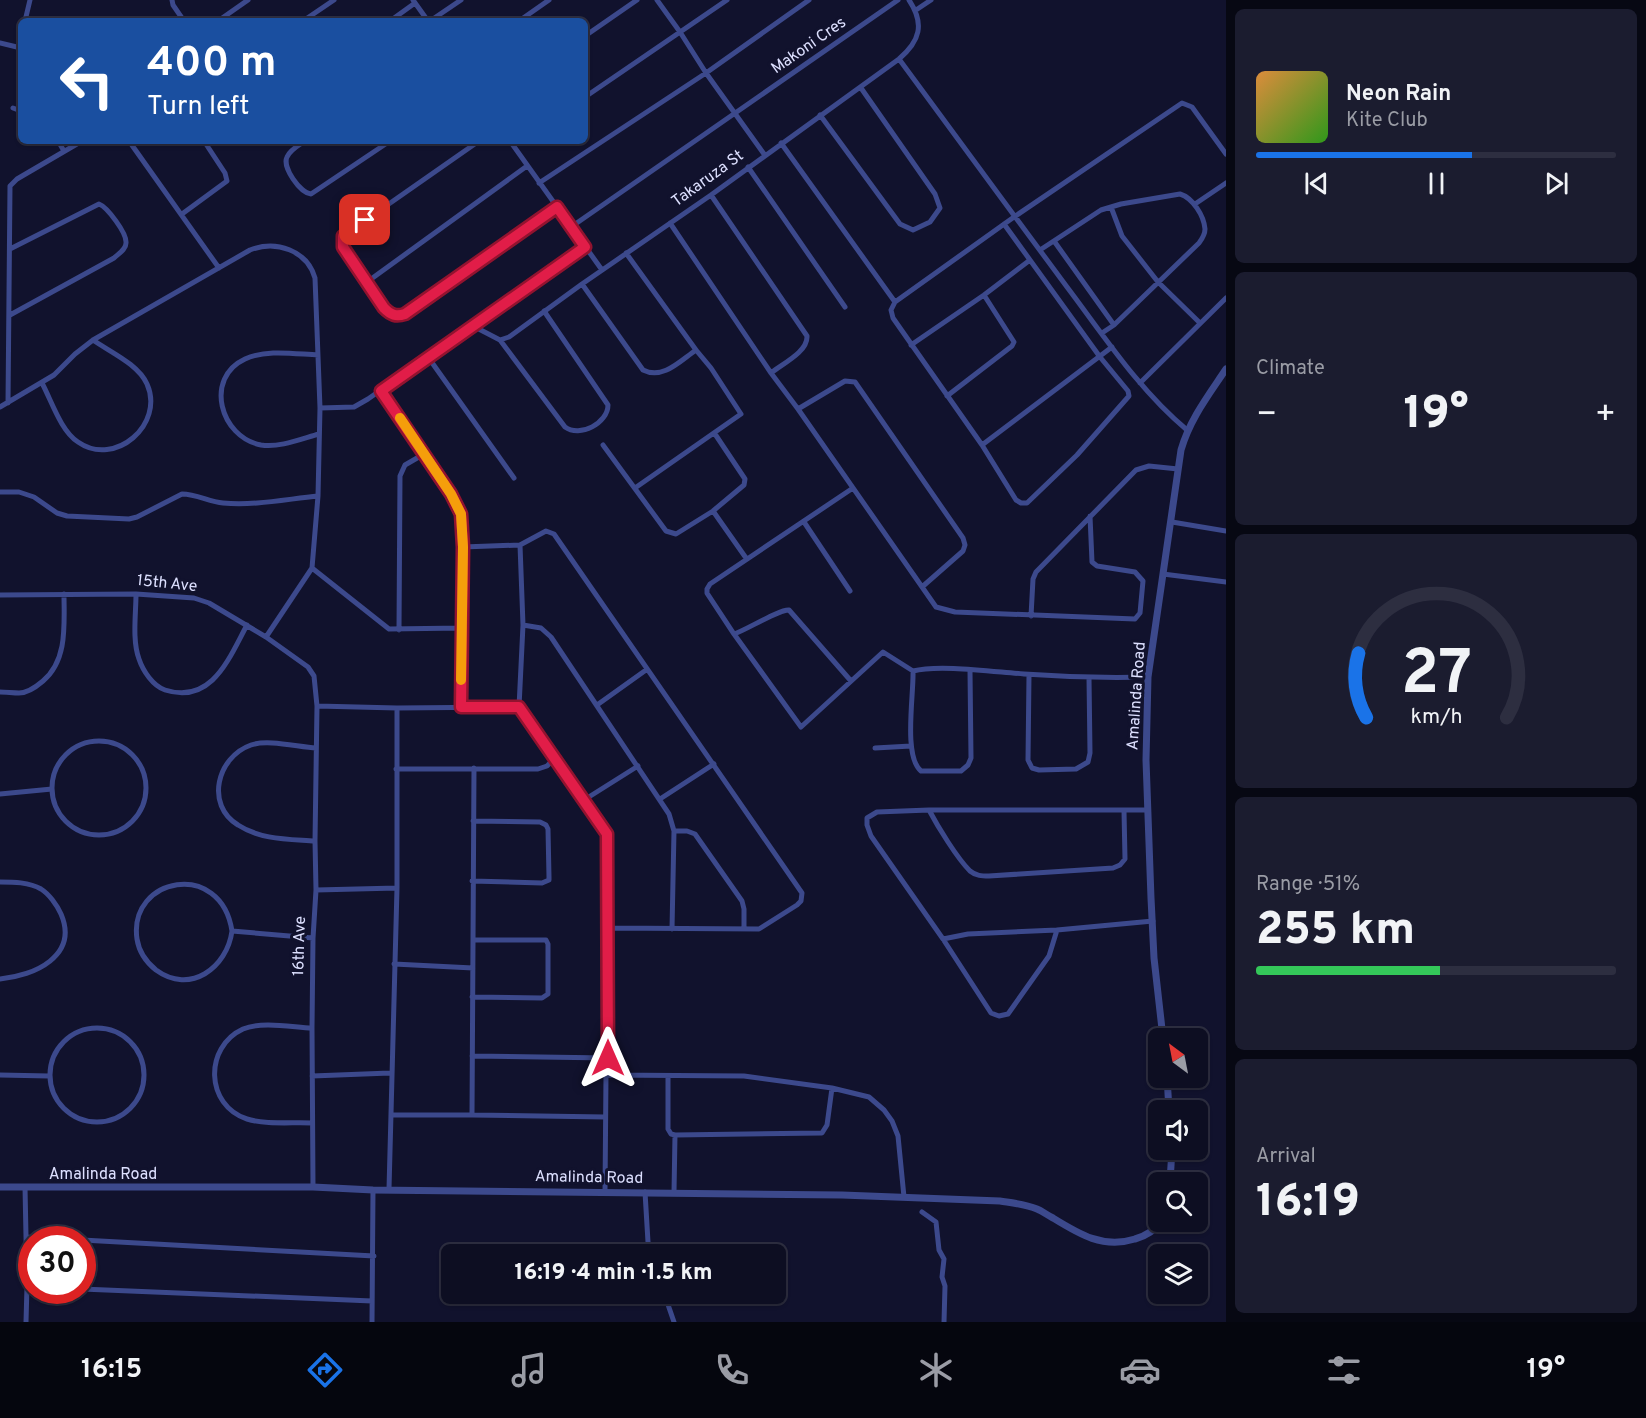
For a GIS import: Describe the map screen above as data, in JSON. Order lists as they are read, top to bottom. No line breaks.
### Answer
{"streets":{"street":["Makoni Cres","Takaruza St","15th Ave","Amalinda Road","16th Ave"]},"crossings":[["15th Ave","16th Ave"],["Amalinda Road","16th Ave"]],"north":"top left","page":{"turn":["400 m","Turn left"],"song":["Neon Rain","Kite Club"],"tile":["Climate",["Range · 51%","255 km"],["Arrival","16:19"]],"heat":["−","19°","+"],"limit":"30","trip":"16:19 · 4 min · 1.5 km","tabs":["16:15","19°"],"gauge":["27","km/h"]}}
